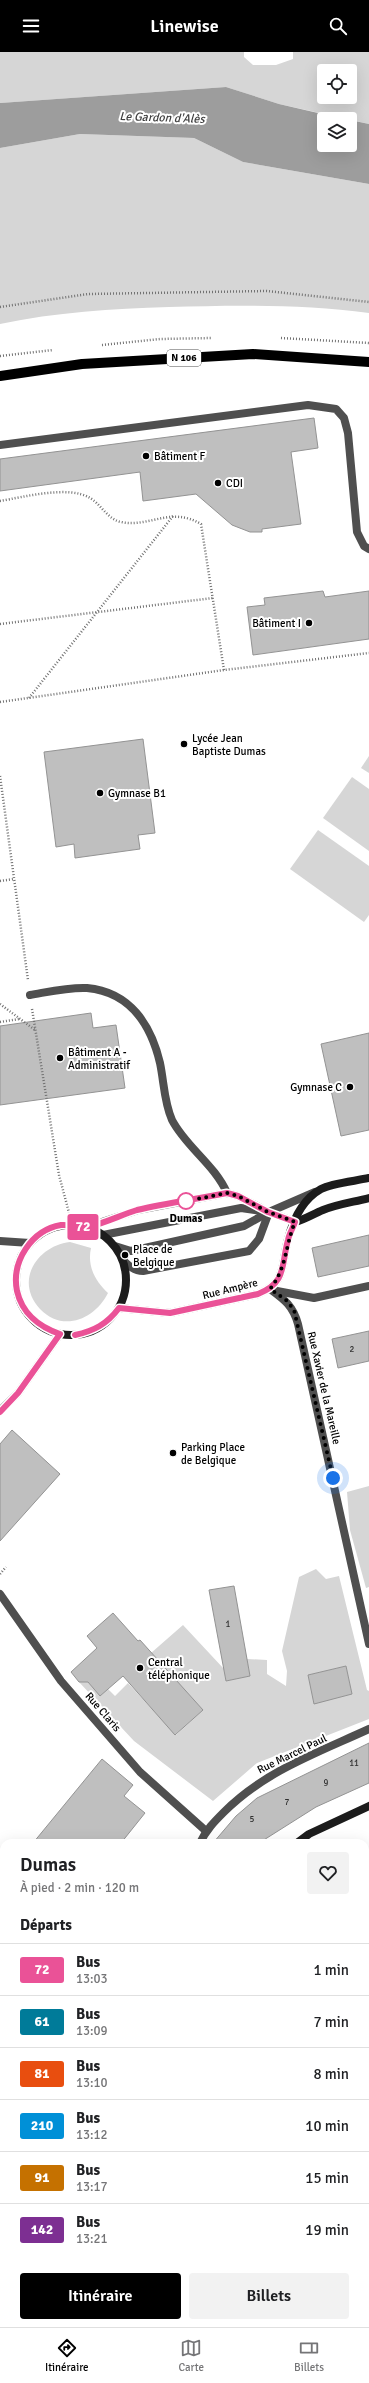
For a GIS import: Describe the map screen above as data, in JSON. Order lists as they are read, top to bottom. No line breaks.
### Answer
{"streets":{"main road":["N 106"],"street":["Rue Ampère","Rue Xavier de la Mareille","Rue Claris","Rue Marcel Paul"]},"crossings":[["Rue Ampère","Rue Xavier de la Mareille"],["Rue Claris","Rue Marcel Paul"]],"water":["Le Gardon d'Alès"],"places":["Bâtiment F","CDI","Bâtiment I","Lycée Jean Baptiste Dumas","Gymnase B1","Bâtiment A - Administratif","Gymnase C","Dumas","Place de Belgique","Parking Place de Belgique","Central téléphonique"],"lines":["bus line 72"],"house_numbers":["2","1","11","9","7","5"],"page":{"header":"Linewise","on_map":"72","heading":[["Dumas","À pied · 2 min · 120 m"],"Départs"],"list":[{"mark":"72","name":"Bus","note":"13:03","value":"1 min"},{"mark":"61","name":"Bus","note":"13:09","value":"7 min"},{"mark":"81","name":"Bus","note":"13:10","value":"8 min"},{"mark":"210","name":"Bus","note":"13:12","value":"10 min"},{"mark":"91","name":"Bus","note":"13:17","value":"15 min"},{"mark":"142","name":"Bus","note":"13:21","value":"19 min"}],"buttons":["Itinéraire","Billets"],"tabs":["Itinéraire","Carte","Billets"]}}
